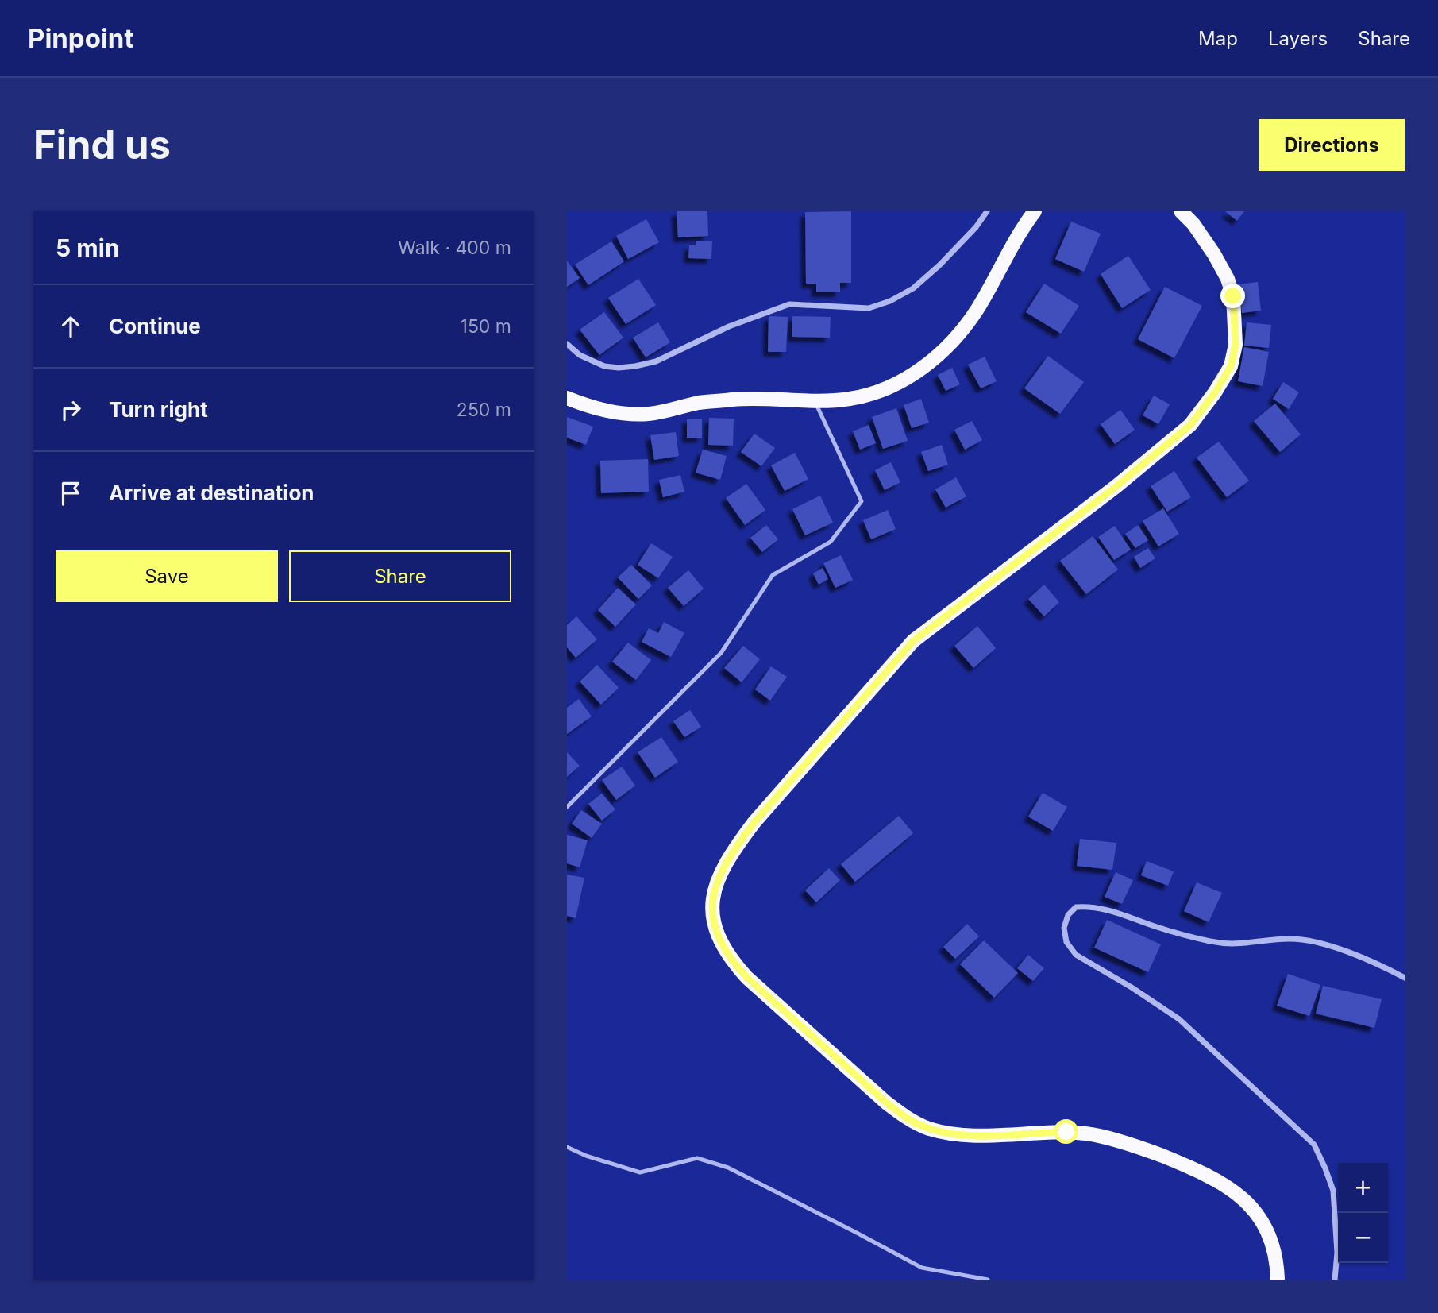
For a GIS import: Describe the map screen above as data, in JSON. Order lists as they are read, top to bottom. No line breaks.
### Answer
{"page":{"header":"Pinpoint","nav":["Map","Layers","Share"],"buttons":["Directions",["Save","Share"]],"title":"Find us","heading":["5 min","Walk · 400 m"],"list":[["Continue","150 m"],["Turn right","250 m"],"Arrive at destination"],"map_buttons":["+","−"]}}
